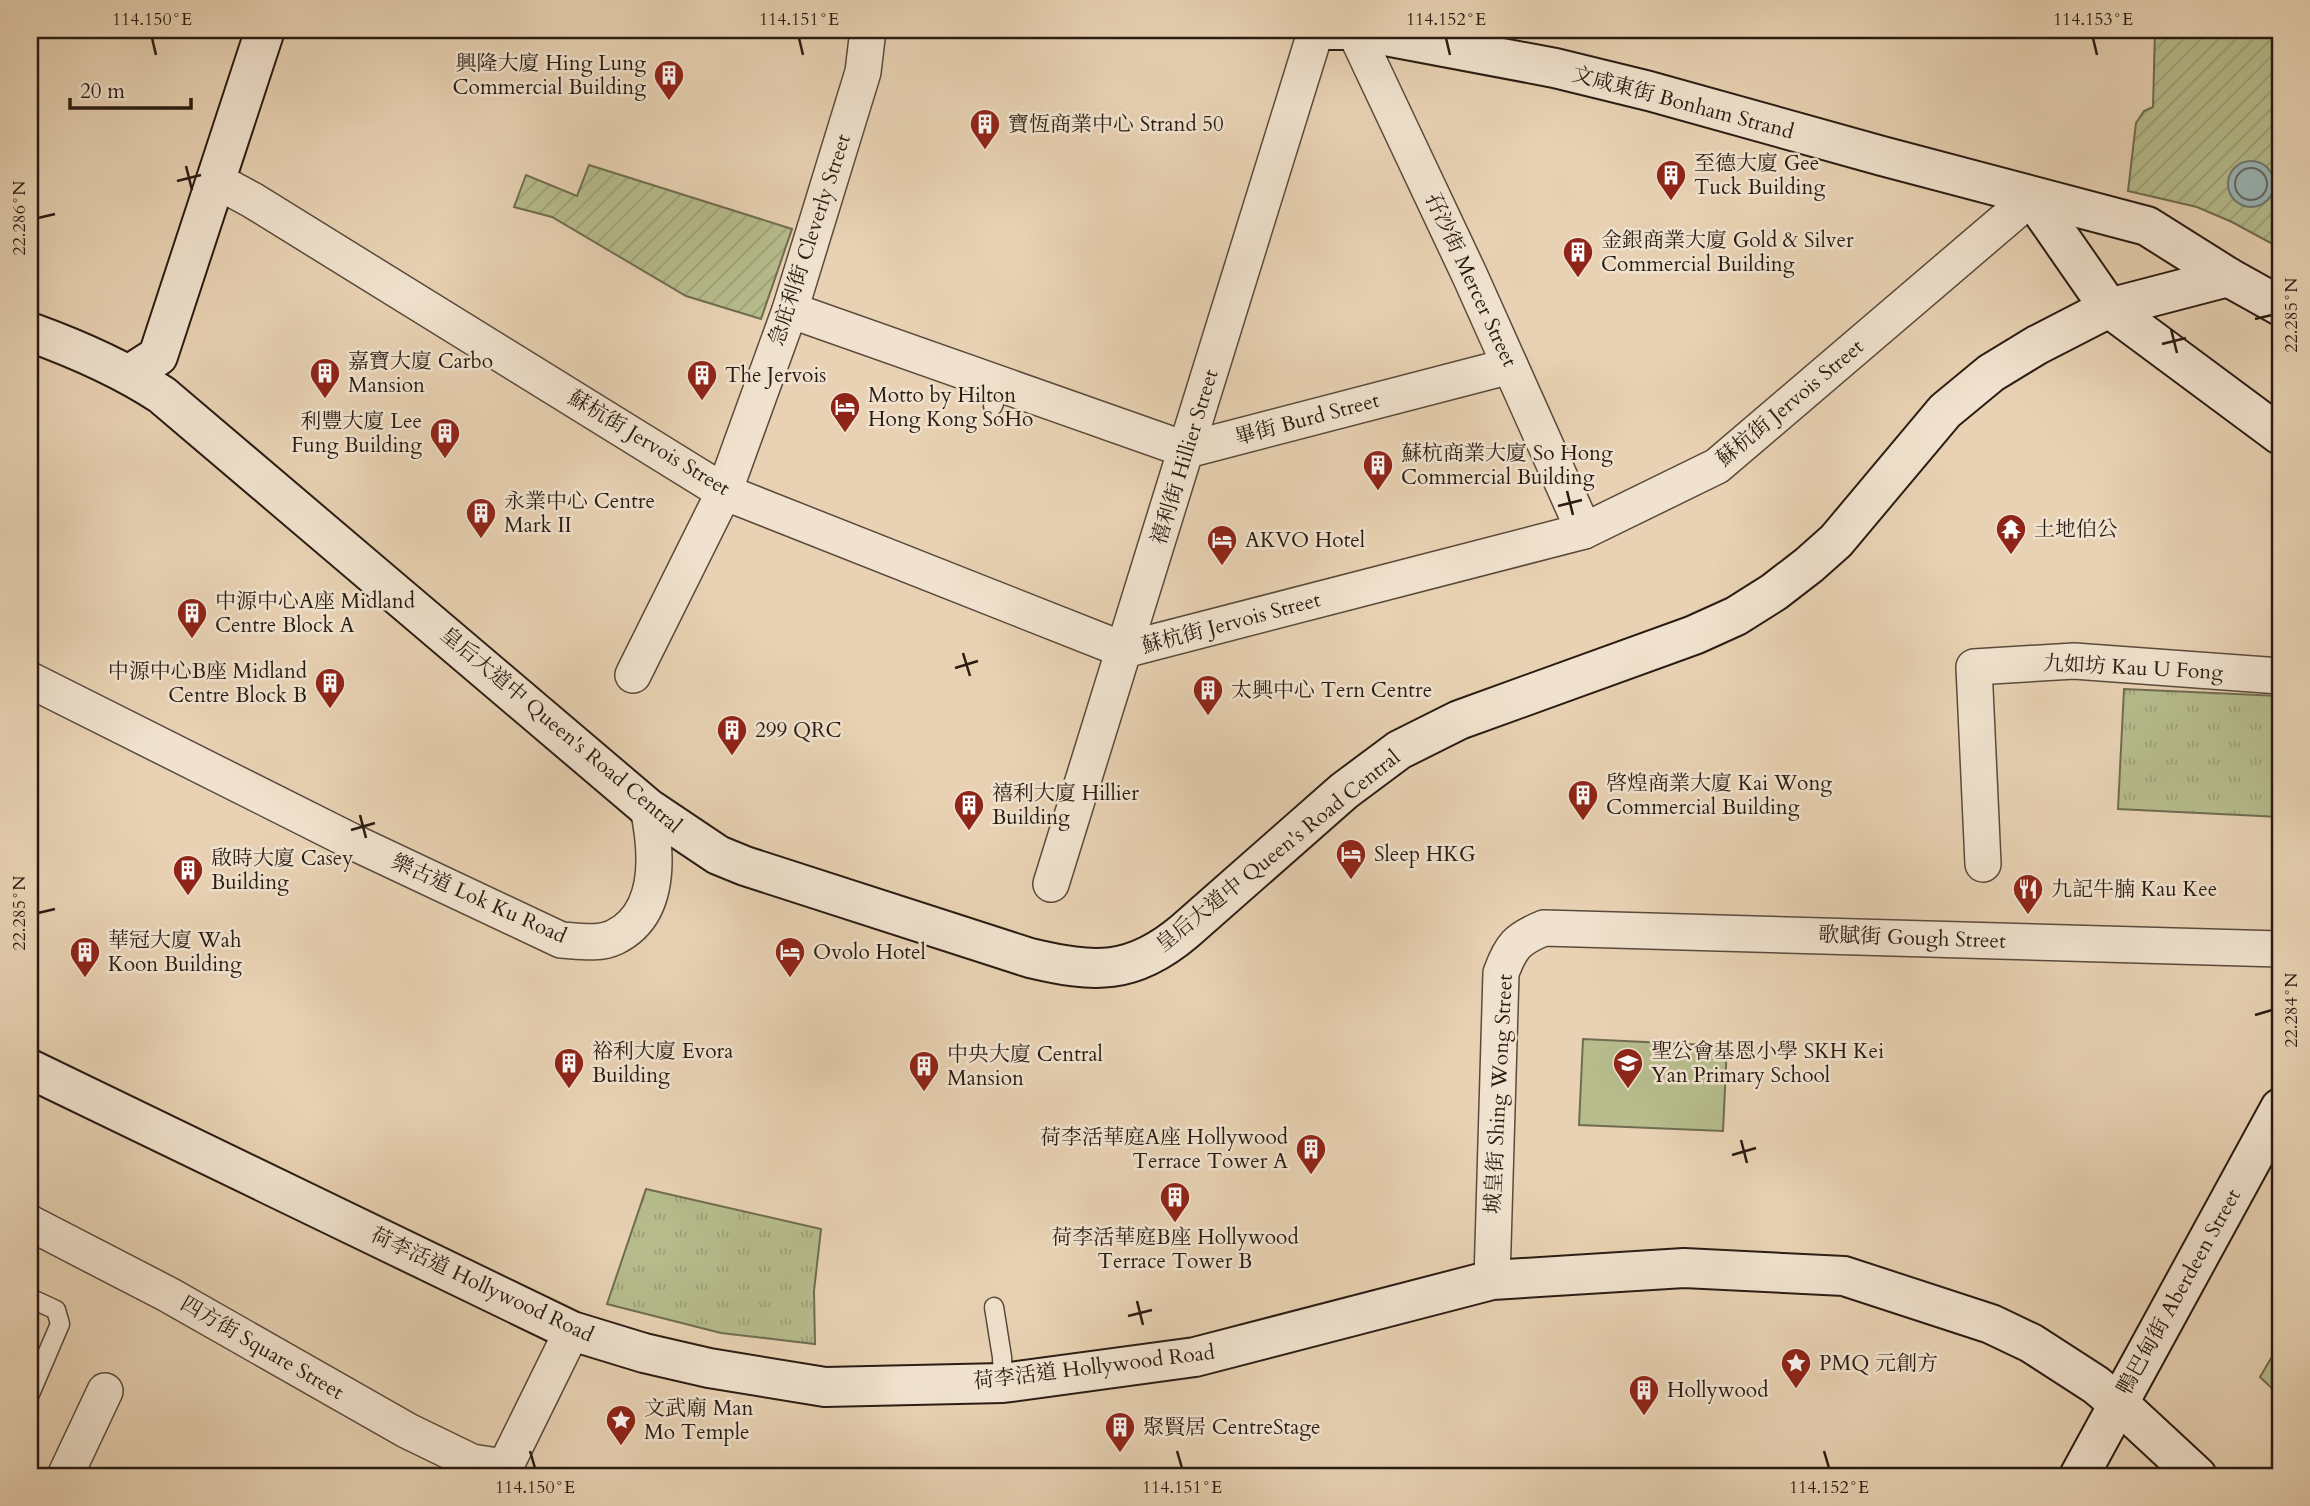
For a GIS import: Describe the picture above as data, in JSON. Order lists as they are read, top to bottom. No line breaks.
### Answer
{"streets":{"street":["文咸東街 Bonham Strand","急庇利街 Cleverly Street","孖沙街 Mercer Street","蘇杭街 Jervois Street","畢街 Burd Street","禧利街 Hillier Street","九如坊 Kau U Fong","皇后大道中 Queen's Road Central","樂古道 Lok Ku Road","歌賦街 Gough Street","城皇街 Shing Wong Street","荷李活道 Hollywood Road","鴨巴甸街 Aberdeen Street","四方街 Square Street"]},"crossings":[["文咸東街 Bonham Strand","孖沙街 Mercer Street"],["文咸東街 Bonham Strand","蘇杭街 Jervois Street"],["文咸東街 Bonham Strand","皇后大道中 Queen's Road Central"],["急庇利街 Cleverly Street","蘇杭街 Jervois Street"],["孖沙街 Mercer Street","蘇杭街 Jervois Street"],["孖沙街 Mercer Street","畢街 Burd Street"],["蘇杭街 Jervois Street","禧利街 Hillier Street"],["畢街 Burd Street","禧利街 Hillier Street"],["皇后大道中 Queen's Road Central","樂古道 Lok Ku Road"],["歌賦街 Gough Street","城皇街 Shing Wong Street"],["城皇街 Shing Wong Street","荷李活道 Hollywood Road"],["荷李活道 Hollywood Road","鴨巴甸街 Aberdeen Street"],["荷李活道 Hollywood Road","四方街 Square Street"]],"places":{"building":["興隆大廈 Hing Lung Commercial Building","寶恆商業中心 Strand 50","至德大廈 Gee Tuck Building","金銀商業大廈 Gold & Silver Commercial Building","嘉寶大廈 Carbo Mansion","The Jervois","利豐大廈 Lee Fung Building","蘇杭商業大廈 So Hong Commercial Building","永業中心 Centre Mark II","中源中心A座 Midland Centre Block A","中源中心B座 Midland Centre Block B","太興中心 Tern Centre","299 QRC","啓煌商業大廈 Kai Wong Commercial Building","禧利大廈 Hillier Building","啟時大廈 Casey Building","華冠大廈 Wah Koon Building","裕利大廈 Evora Building","中央大廈 Central Mansion","荷李活華庭A座 Hollywood Terrace Tower A","荷李活華庭B座 Hollywood Terrace Tower B","Hollywood","聚賢居 CentreStage"],"hotel":["Motto by Hilton Hong Kong SoHo","AKVO Hotel","Sleep HKG","Ovolo Hotel"],"temple":["土地伯公"],"restaurant":["九記牛腩 Kau Kee"],"school or university":["聖公會基恩小學 SKH Kei Yan Primary School"],"place":["PMQ 元創方","文武廟 Man Mo Temple"]},"scale_bar":"20 m","coordinates":["114.150°E","114.151°E","114.152°E","114.153°E","22.286°N","22.285°N","22.284°N"]}
